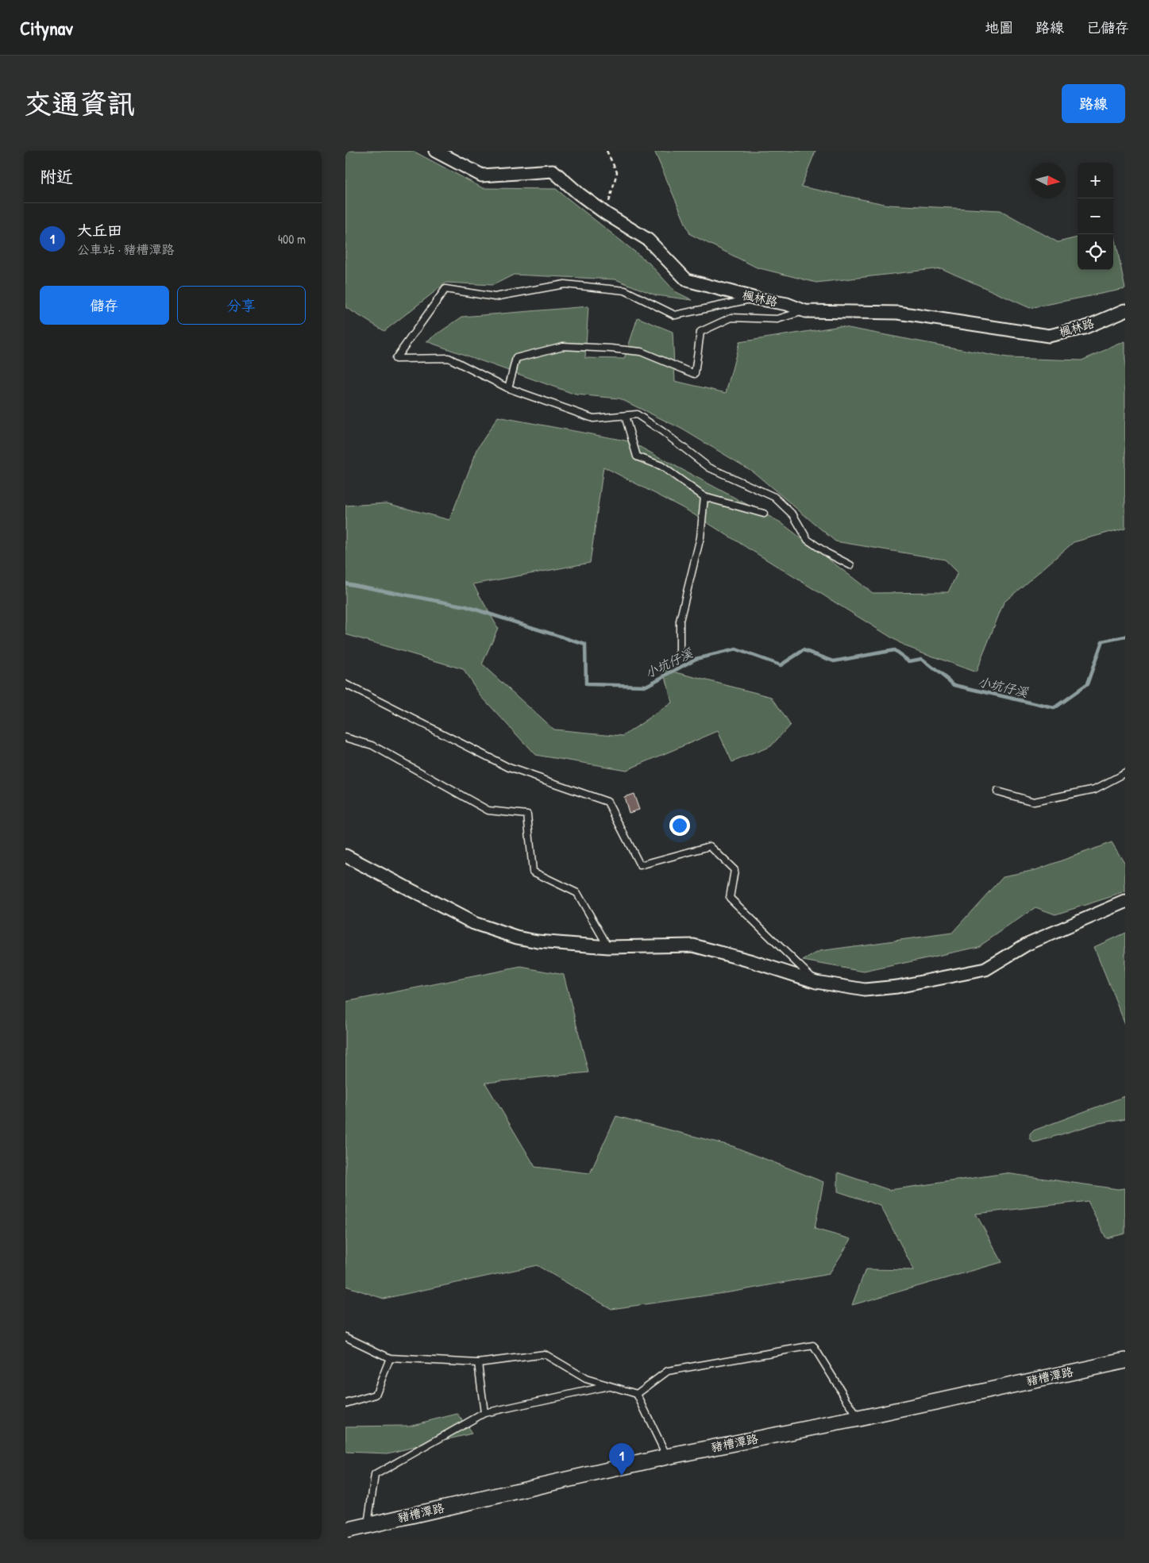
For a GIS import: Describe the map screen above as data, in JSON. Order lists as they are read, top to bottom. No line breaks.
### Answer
{"streets":{"street":["楓林路","豬槽潭路"]},"water":["小坑仔溪"],"north":"right","page":{"header":"Citynav","nav":["地圖","路線","已儲存"],"buttons":["路線",["儲存","分享"]],"title":"交通資訊","heading":"附近","map_buttons":["+","−"],"list":[{"mark":"1","name":"大丘田","note":"公車站 · 豬槽潭路","value":"400 m"}],"pins":"1"}}
